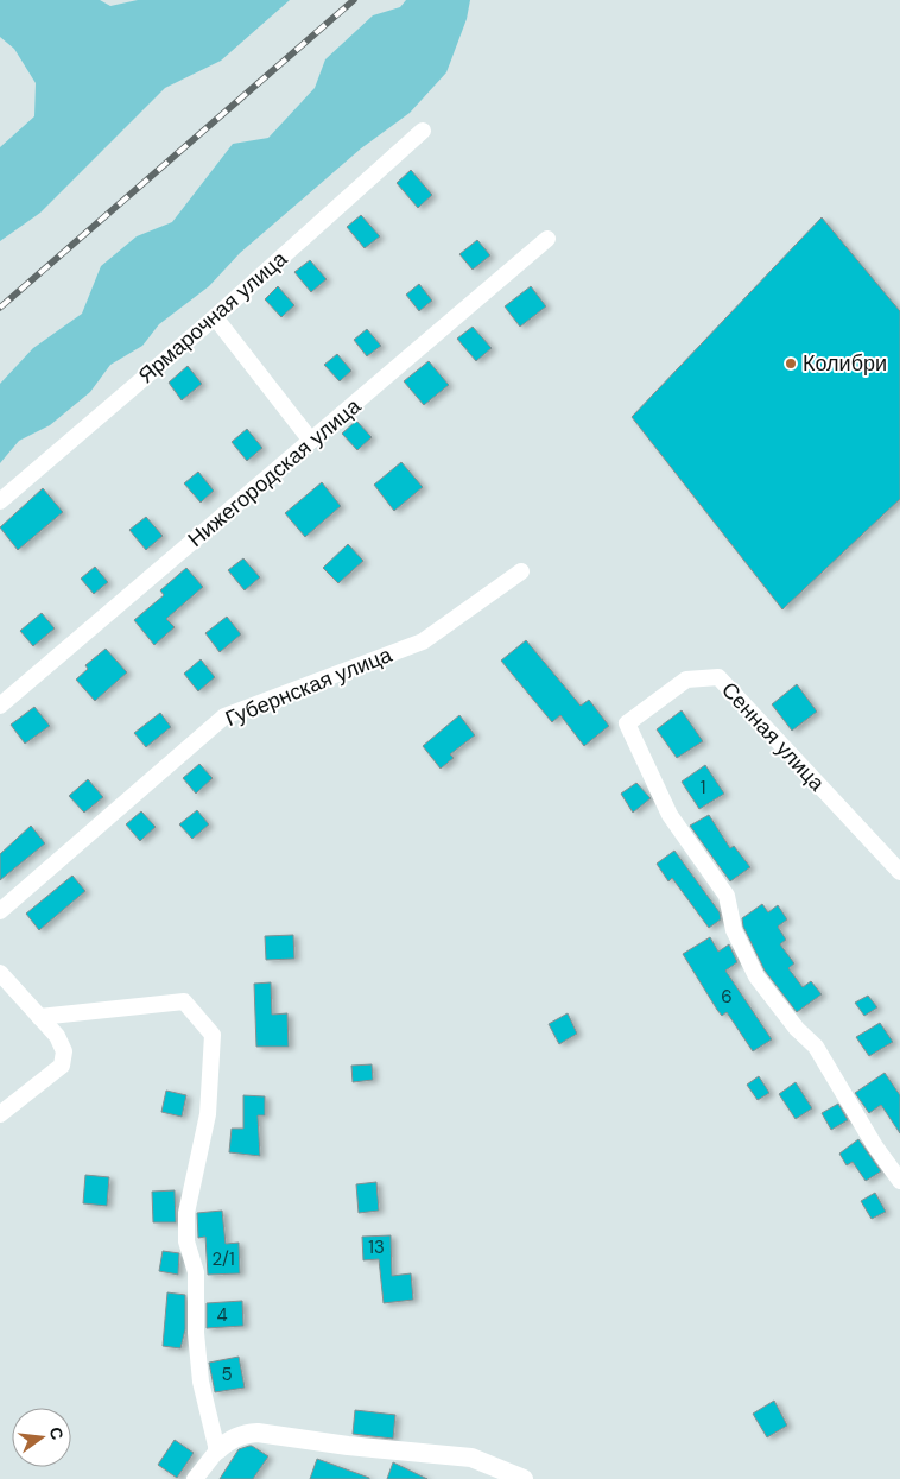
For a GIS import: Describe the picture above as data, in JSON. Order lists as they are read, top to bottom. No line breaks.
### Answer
{"streets":{"street":["Ярмарочная улица","Нижегородская улица","Губернская улица","Сенная улица"]},"places":["Колибри"],"house_numbers":["1","6","13","2/1","4","5"],"north":"right"}
